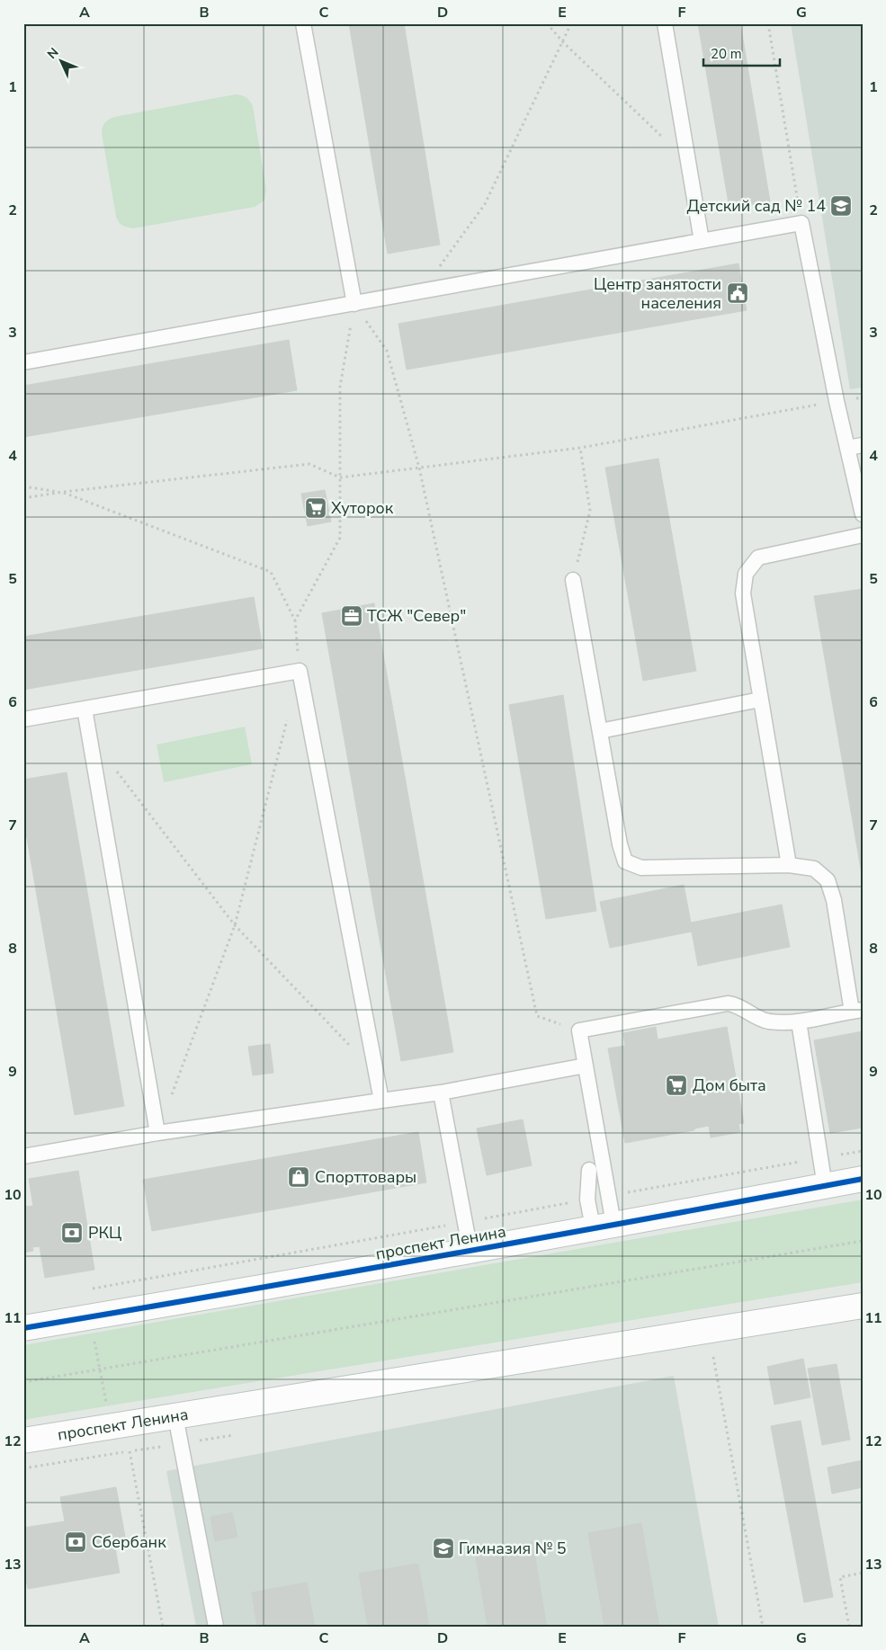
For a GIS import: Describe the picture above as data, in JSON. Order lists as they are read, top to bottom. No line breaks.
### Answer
{"streets":{"street":["проспект Ленина"]},"places":{"school or university":["Детский сад № 14","Гимназия № 5"],"public building":["Центр занятости населения"],"supermarket":["Хуторок","Дом быта"],"office":["ТСЖ \"Север\""],"shop":["Спорттовары"],"bank":["РКЦ","Сбербанк"]},"scale_bar":"20 m","north":"top left","grid":{"columns":["A","B","C","D","E","F","G"],"rows":["1","2","3","4","5","6","7","8","9","10","11","12","13"]}}
